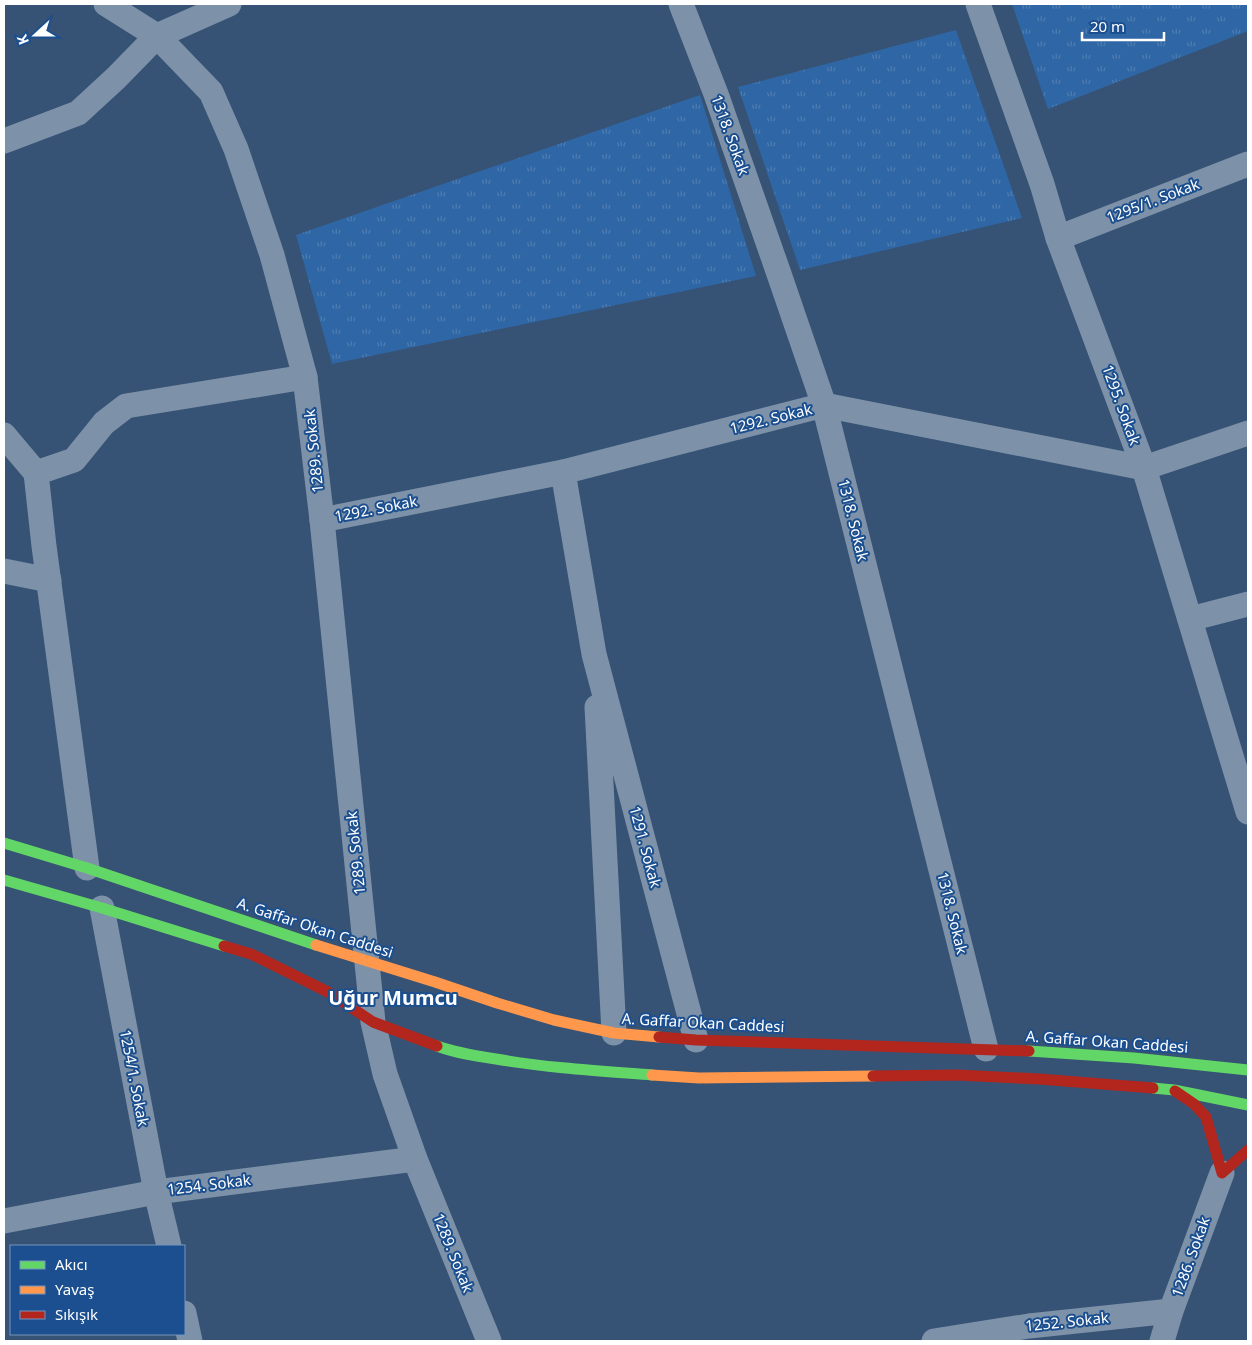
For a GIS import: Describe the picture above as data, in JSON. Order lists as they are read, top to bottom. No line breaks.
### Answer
{"streets":{"street":["1318. Sokak","1295/1. Sokak","1295. Sokak","1292. Sokak","1289. Sokak","1291. Sokak","A. Gaffar Okan Caddesi","1254/1. Sokak","1254. Sokak","1286. Sokak","1252. Sokak"]},"crossings":[["1318. Sokak","1292. Sokak"],["1318. Sokak","A. Gaffar Okan Caddesi"],["1295/1. Sokak","1295. Sokak"],["1295. Sokak","1292. Sokak"],["1292. Sokak","1289. Sokak"],["1292. Sokak","1291. Sokak"],["1289. Sokak","A. Gaffar Okan Caddesi"],["1289. Sokak","1254. Sokak"],["1291. Sokak","A. Gaffar Okan Caddesi"],["1254/1. Sokak","1254. Sokak"],["1286. Sokak","1252. Sokak"]],"districts":["Uğur Mumcu"],"legend":["Akıcı","Yavaş","Sıkışık"],"scale_bar":"20 m","north":"left"}
